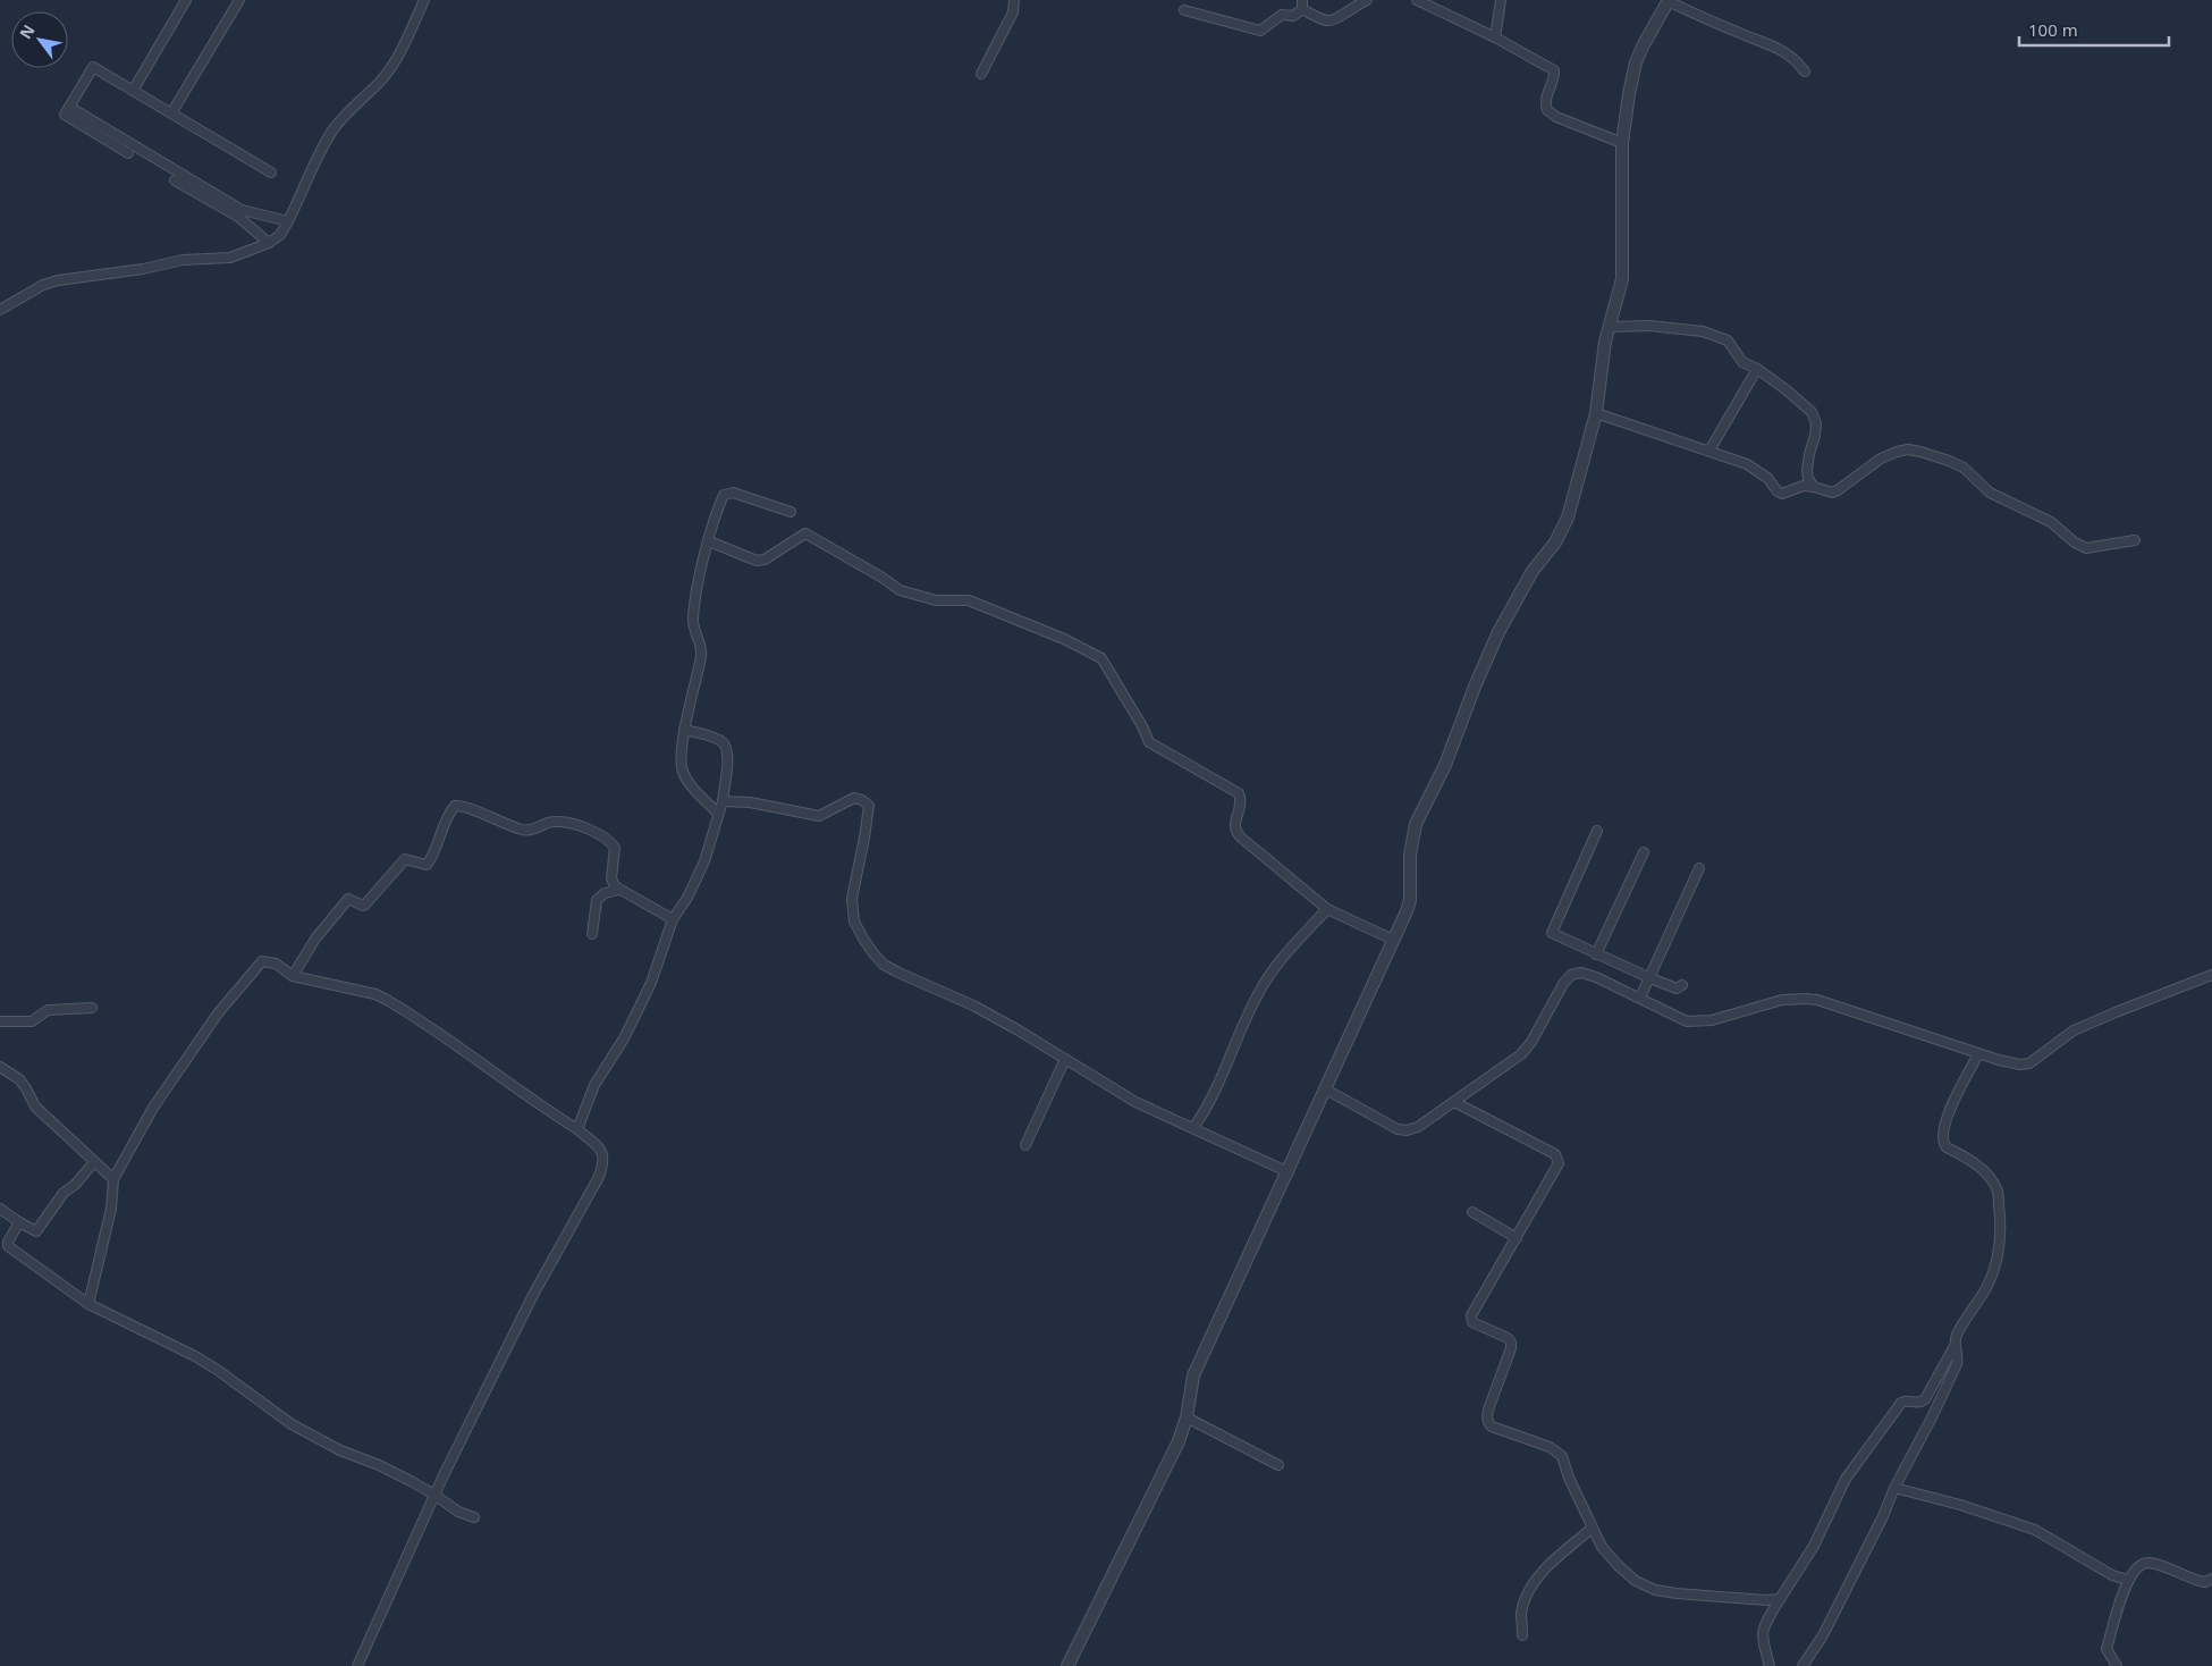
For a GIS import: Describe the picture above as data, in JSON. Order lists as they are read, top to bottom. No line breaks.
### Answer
{"scale_bar":"100 m","north":"top left"}
